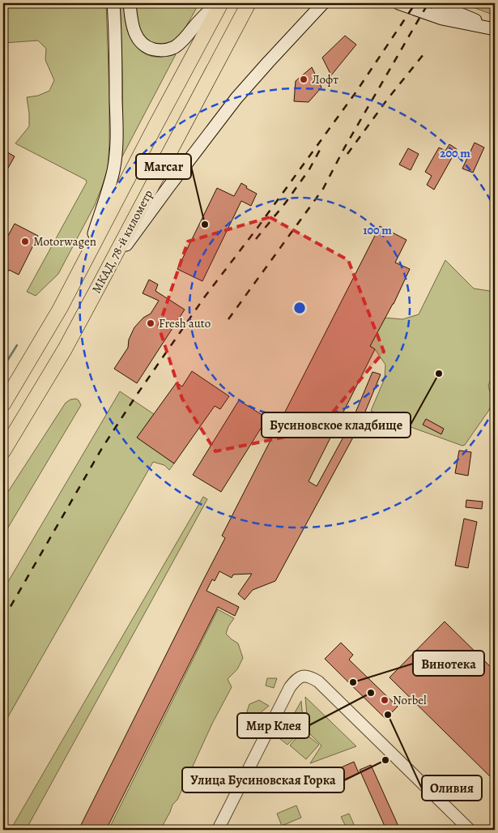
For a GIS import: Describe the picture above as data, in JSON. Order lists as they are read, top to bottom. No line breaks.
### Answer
{"streets":{"highway":["МКАД, 78-й километр"]},"places":["Лофт","Marcar","Motorwagen","Fresh auto","Бусиновское кладбище","Винотека","Мир Клея","Norbel","Оливия","Улица Бусиновская Горка"],"rings":["200 m","100 m"]}
